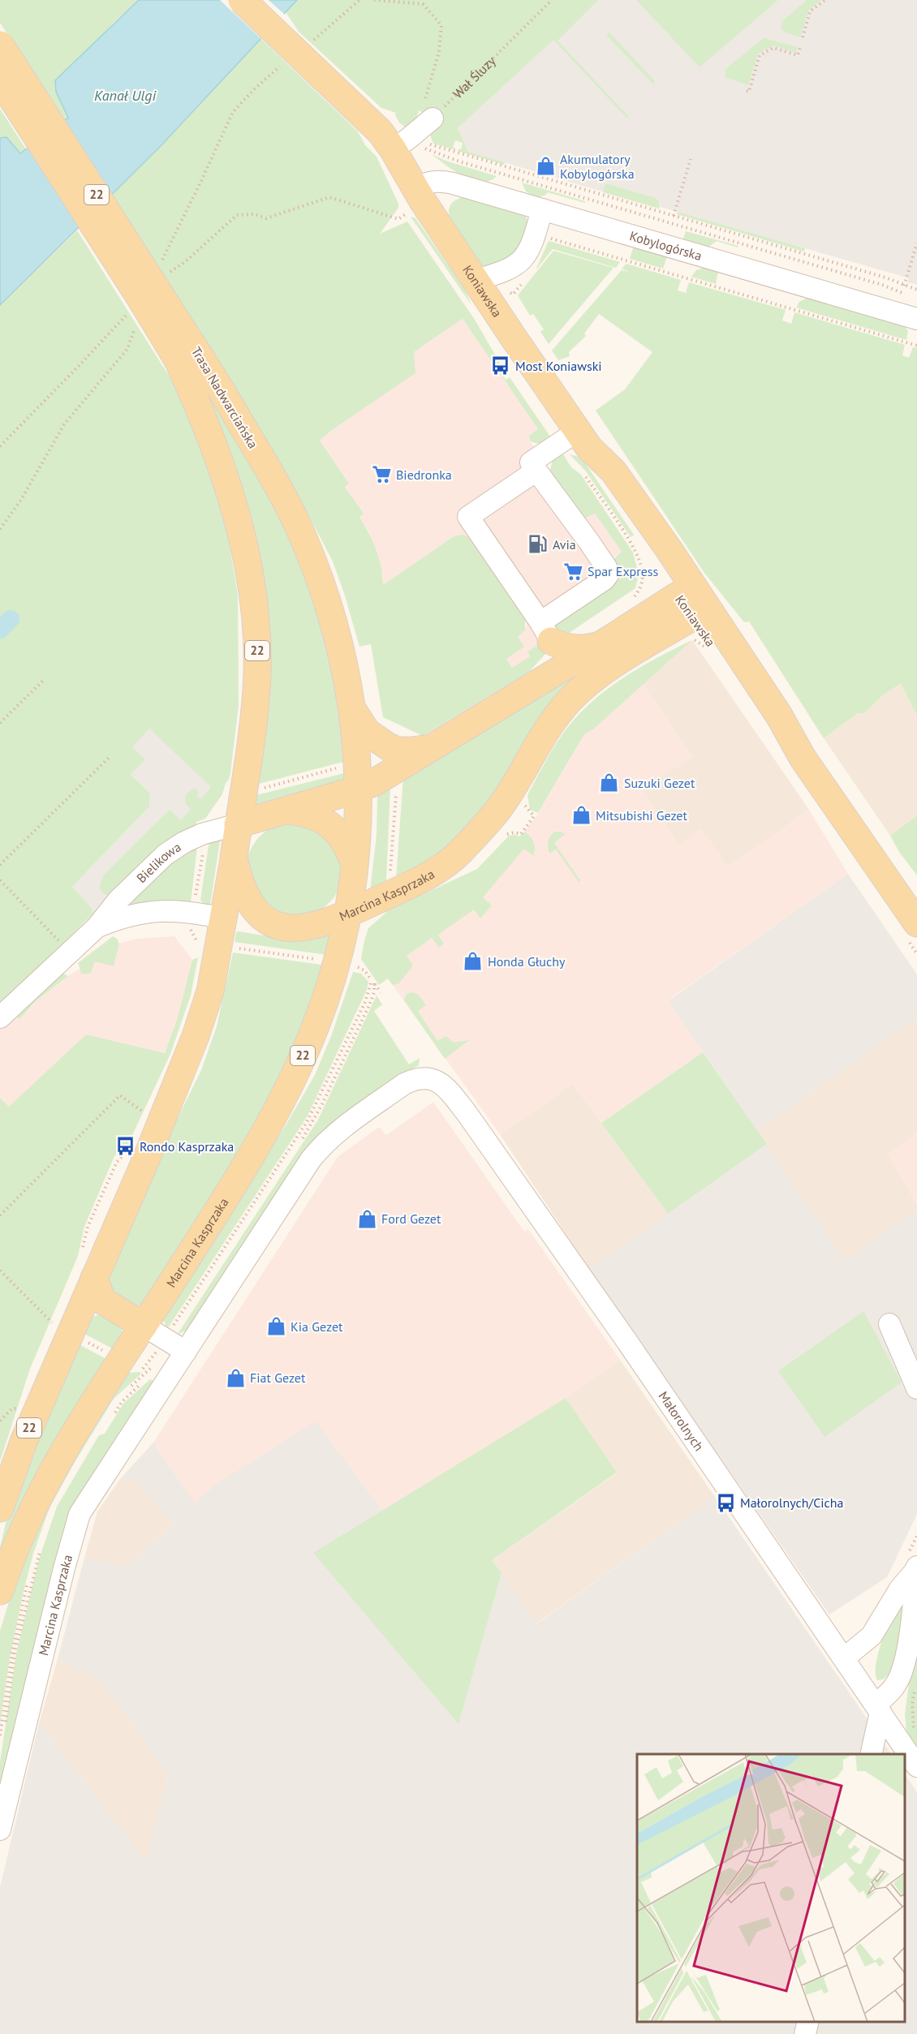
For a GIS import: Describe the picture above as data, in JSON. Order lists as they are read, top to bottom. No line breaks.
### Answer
{"streets":{"main road":["22","Koniawska","Trasa Nadwarciańska","Marcina Kasprzaka"],"street":["Kobylogórska","Bielikowa","Małorolnych"],"path":["Wał Śluzy"]},"crossings":[["Wał Śluzy","Koniawska"],["22","Trasa Nadwarciańska"],["22","Bielikowa"],["22","Marcina Kasprzaka"],["Kobylogórska","Koniawska"],["Koniawska","Marcina Kasprzaka"],["Trasa Nadwarciańska","Bielikowa"],["Trasa Nadwarciańska","Marcina Kasprzaka"],["Bielikowa","Marcina Kasprzaka"],["Marcina Kasprzaka","Małorolnych"]],"water":["Kanał Ulgi"],"places":{"shop":["Akumulatory Kobylogórska","Suzuki Gezet","Mitsubishi Gezet","Honda Głuchy","Ford Gezet","Kia Gezet","Fiat Gezet"],"bus stop":["Most Koniawski","Rondo Kasprzaka","Małorolnych/Cicha"],"supermarket":["Biedronka","Spar Express"],"fuel station":["Avia"]}}
